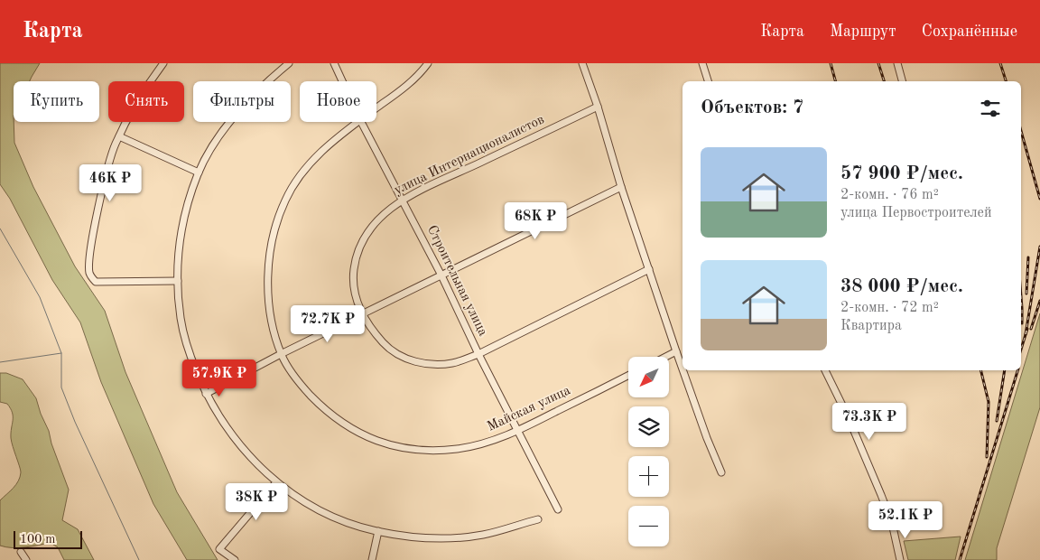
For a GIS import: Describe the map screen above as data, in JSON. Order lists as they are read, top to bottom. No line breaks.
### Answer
{"streets":{"street":["улица Интернационалистов","Строительная улица","Майская улица"]},"crossings":[["улица Интернационалистов","Строительная улица"],["Строительная улица","Майская улица"]],"scale_bar":"100 m","north":"bottom left","page":{"header":"Карта","nav":["Карта","Маршрут","Сохранённые"],"chip":["Купить","Снять","Фильтры","Новое"],"heading":"Объектов: 7","list":[{"name":"57 900 ₽/мес.","note":"2-комн. · 76 m² · улица Первостроителей"},{"name":"38 000 ₽/мес.","note":"2-комн. · 72 m² · Квартира"}],"price":["46K ₽","68K ₽","72.7K ₽","57.9K ₽","73.3K ₽","38K ₽","52.1K ₽"],"map_buttons":["+","−"],"scale":"100 m"}}
